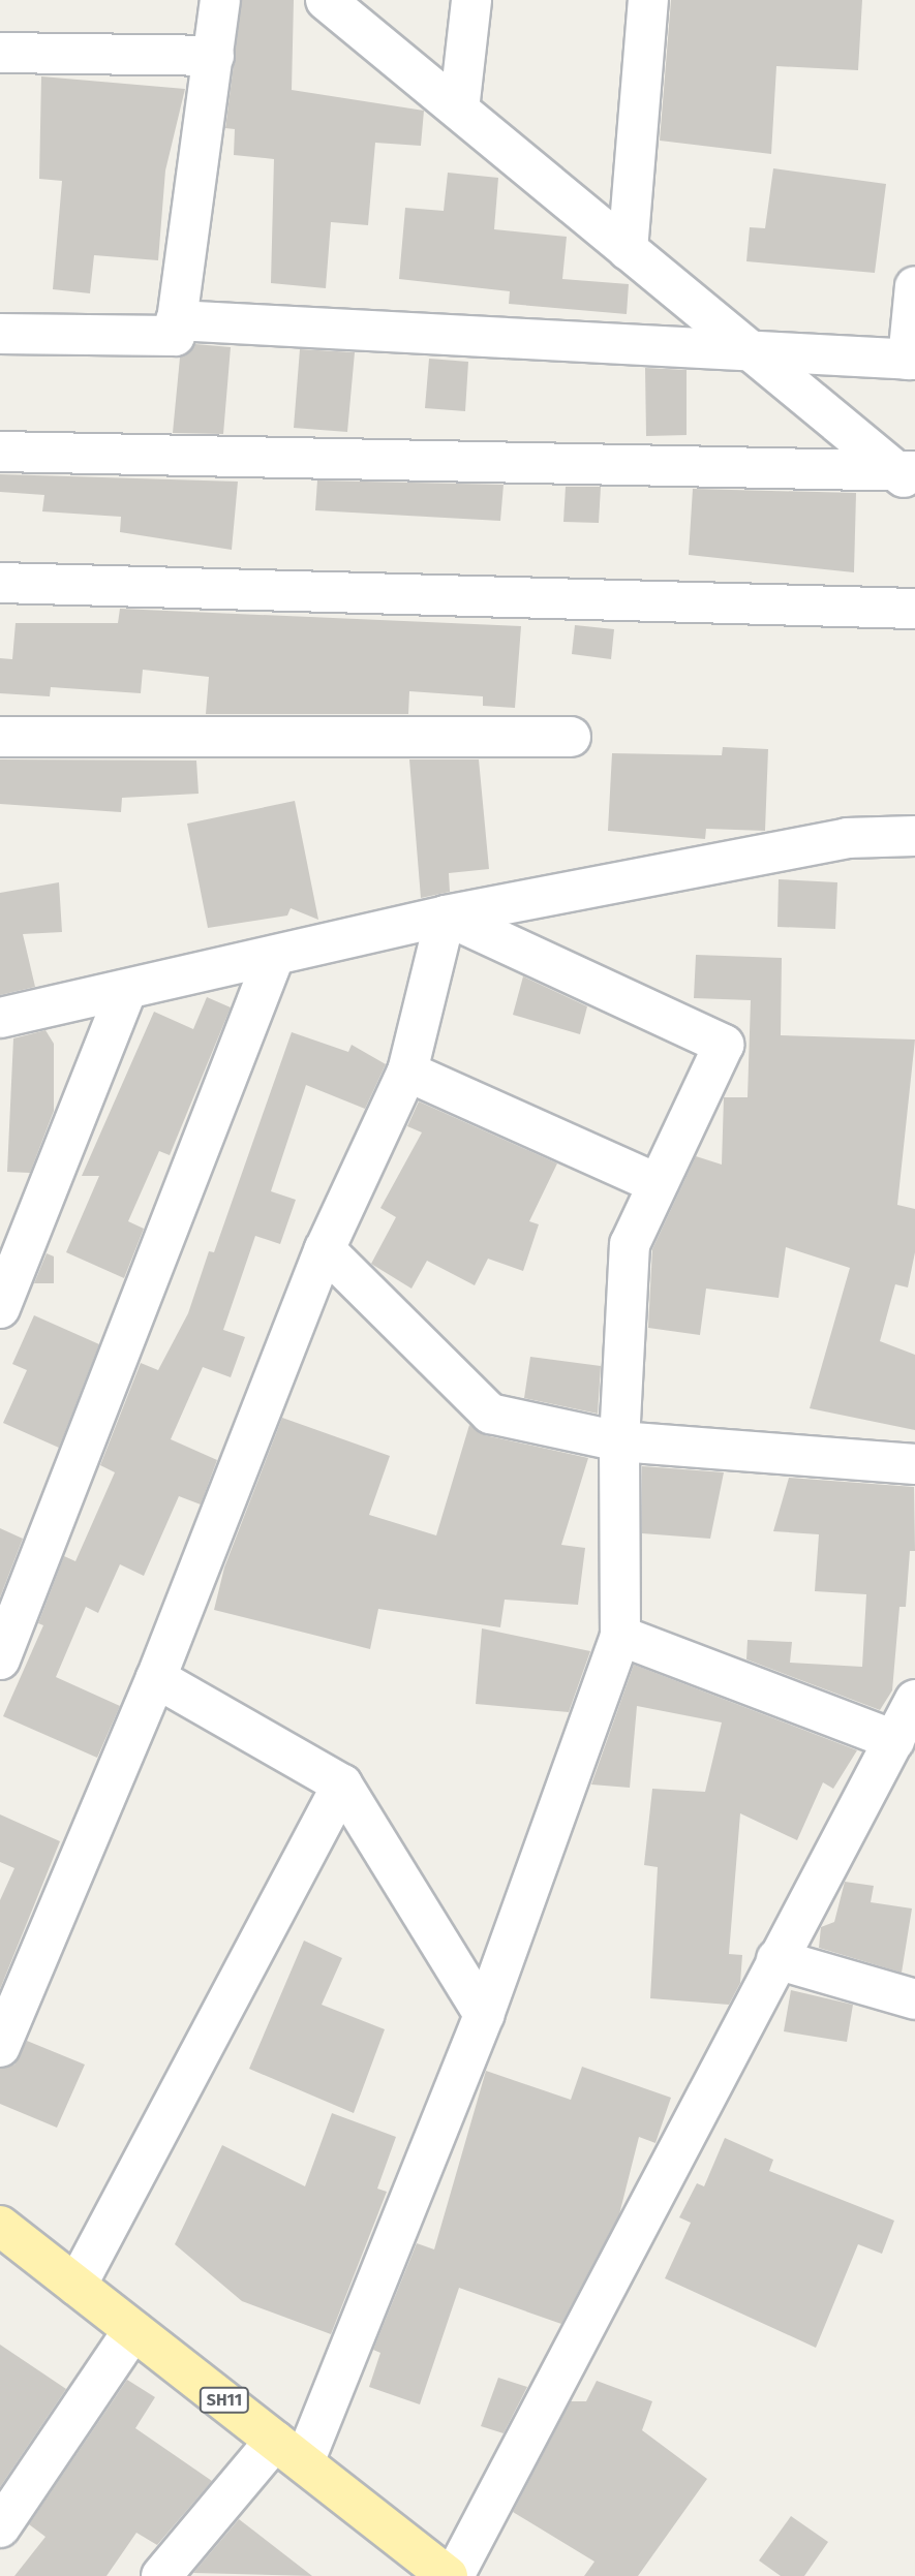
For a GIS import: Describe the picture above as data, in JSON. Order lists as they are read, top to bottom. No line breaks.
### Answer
{"streets":{"main road":["SH11"]}}
